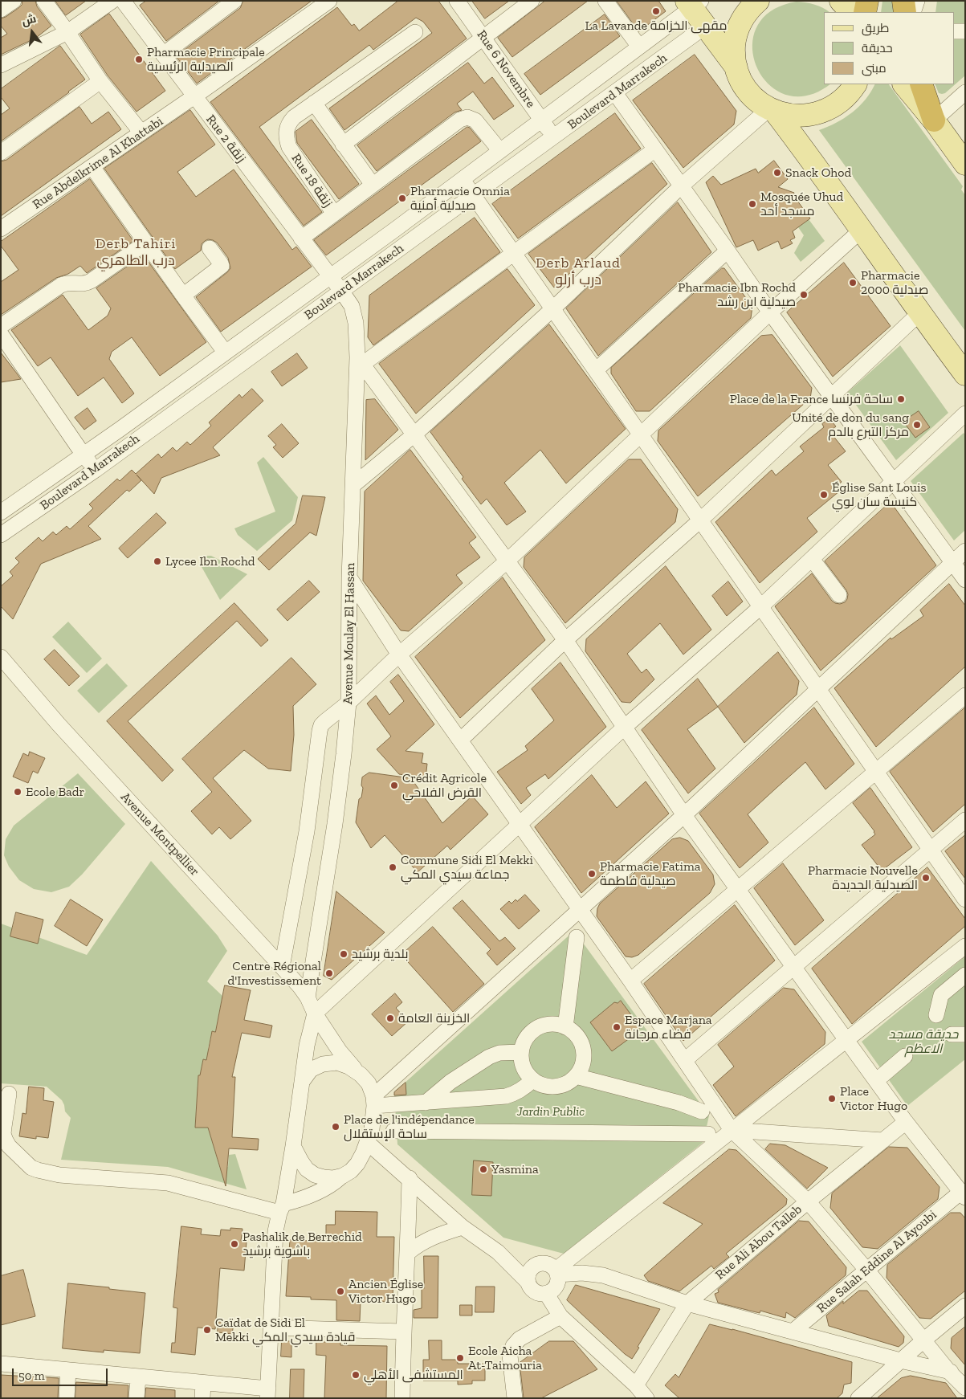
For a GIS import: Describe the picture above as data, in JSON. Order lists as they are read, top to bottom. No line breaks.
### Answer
{"streets":{"street":["Rue 6 Novembre","Boulevard Marrakech","Rue 2 زنقة","Rue Abdelkrime Al Khattabi","Rue 18 زنقة","Avenue Moulay El Hassan","Avenue Montpellier","Rue Ali Abou Talleb","Rue Salah Eddine Al Ayoubi"]},"crossings":[["Rue 6 Novembre","Boulevard Marrakech"],["Boulevard Marrakech","Rue 2 زنقة"],["Boulevard Marrakech","Avenue Moulay El Hassan"],["Rue 2 زنقة","Rue Abdelkrime Al Khattabi"],["Rue 2 زنقة","Avenue Moulay El Hassan"],["Avenue Moulay El Hassan","Avenue Montpellier"]],"districts":["Derb Tahiri درب الطاهري","Derb Arlaud درب أرلو"],"parks":["حديقة مسجد الاعظم","Jardin Public"],"places":["La Lavande مقهى الخزامة","Pharmacie Principale الصيدلية الرئيسية","Snack Ohod","Pharmacie Omnia صيدلية أمنية","Mosquée Uhud مسجد أحد","Pharmacie 2000 صيدلية","Pharmacie Ibn Rochd صيدلية ابن رشد","Place de la France ساحة فرنسا","Unité de don du sang مركز التبرع بالدم","Église Sant Louis كنيسة سان لوي","Lycee Ibn Rochd","Crédit Agricole القرض الفلاحي","Ecole Badr","Commune Sidi El Mekki جماعة سيدي المكي","Pharmacie Fatima صيدلية فاطمة","Pharmacie Nouvelle الصيدلية الجديدة","بلدية برشيد","Centre Régional d'Investissement","الخزينة العامة","Espace Marjana فضاء مرجانة","Place Victor Hugo","Place de l'indépendance ساحة الإستقلال","Yasmina","Pashalik de Berrechid باشوية برشيد","Ancien Église Victor Hugo","Caïdat de Sidi El Mekki قيادة سيدي المكي","Ecole Aicha At-Taimouria","المستشفى الأهلي"],"legend":["طريق","حديقة","مبنى"],"scale_bar":"50 m","north":"top"}
